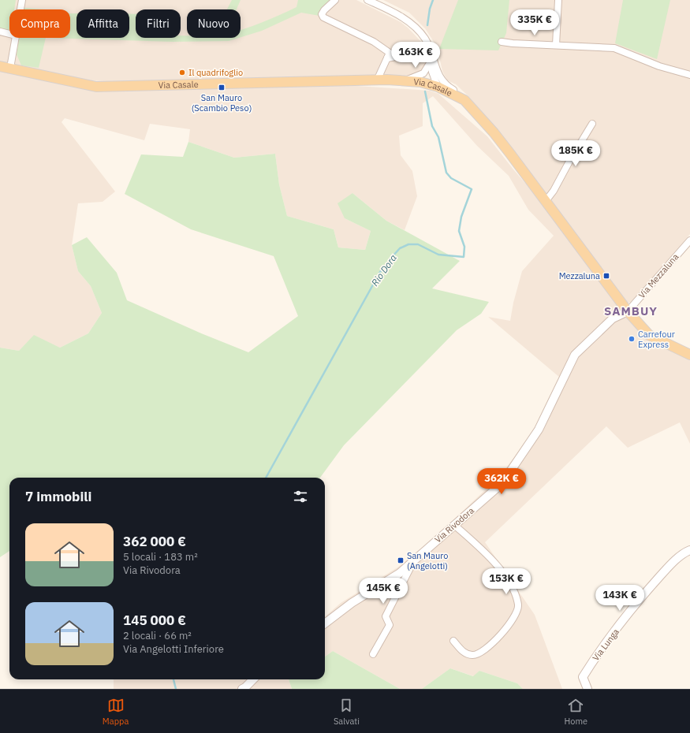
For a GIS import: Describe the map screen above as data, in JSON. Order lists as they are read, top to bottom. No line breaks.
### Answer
{"streets":{"main road":["Via Casale"],"street":["Via Mezzaluna","Via Rivodora","Via Lunga"]},"crossings":[["Via Casale","Via Mezzaluna"],["Via Casale","Via Rivodora"],["Via Mezzaluna","Via Rivodora"]],"districts":["SAMBUY"],"water":["Rio Dora"],"places":{"other":["Il quadrifoglio","Carrefour Express"],"transit":["San Mauro (Scambio Peso)","Mezzaluna","San Mauro (Angelotti)"]},"page":{"price":["335K €","163K €","185K €","362K €","153K €","145K €","143K €"],"chip":["Compra","Affitta","Filtri","Nuovo"],"heading":"7 immobili","list":[{"name":"362 000 €","note":"5 locali · 183 m² · Via Rivodora"},{"name":"145 000 €","note":"2 locali · 66 m² · Via Angelotti Inferiore"}],"tabs":["Mappa","Salvati","Home"]}}
